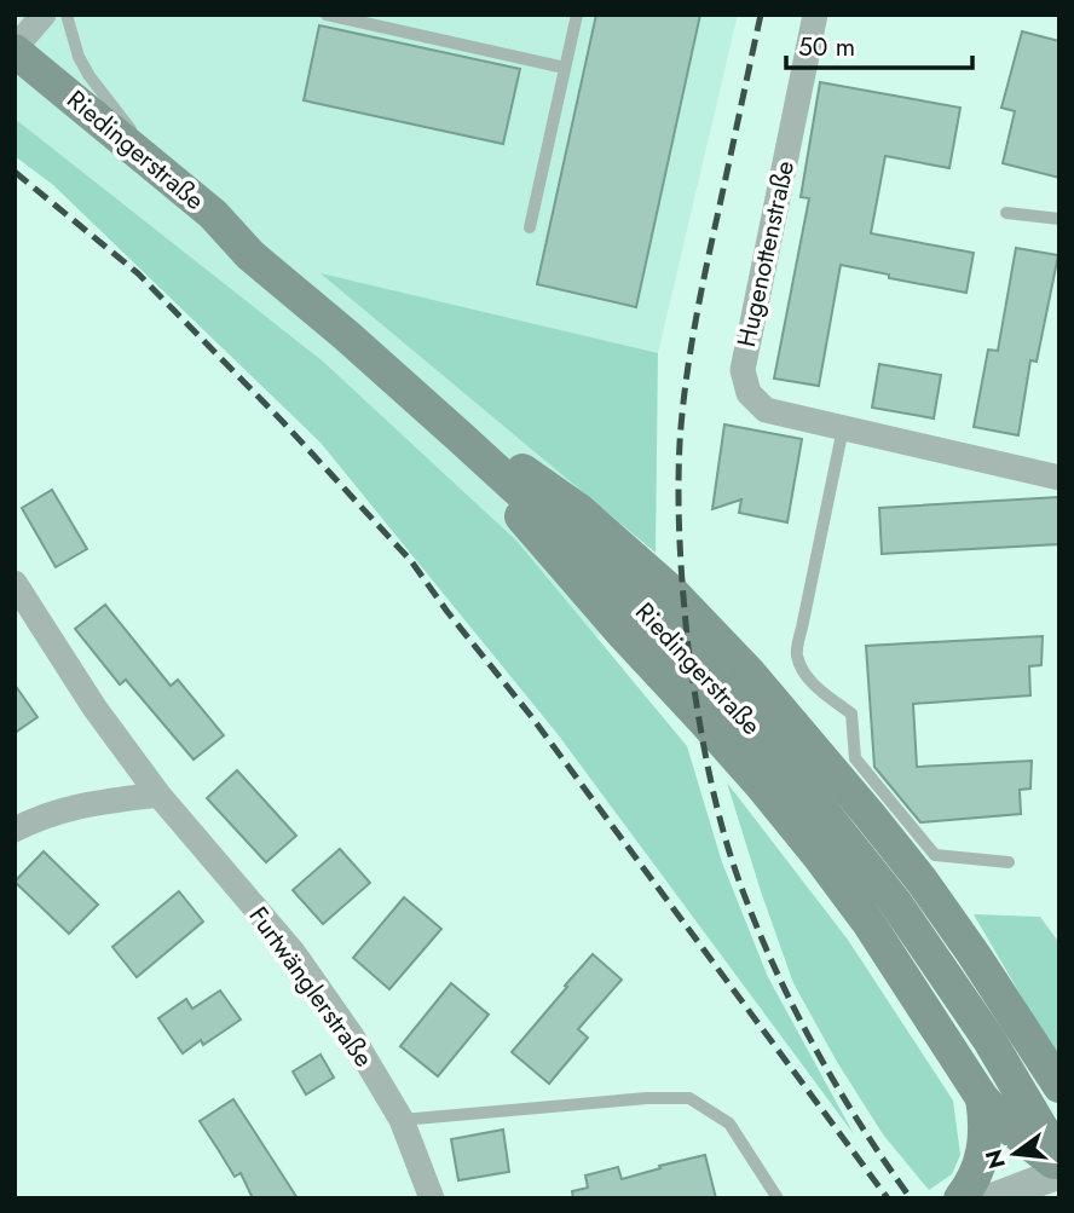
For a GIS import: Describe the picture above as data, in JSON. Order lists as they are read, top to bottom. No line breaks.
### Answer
{"streets":{"main road":["Riedingerstraße"],"street":["Hugenottenstraße","Furtwänglerstraße"]},"scale_bar":"50 m","north":"left"}
